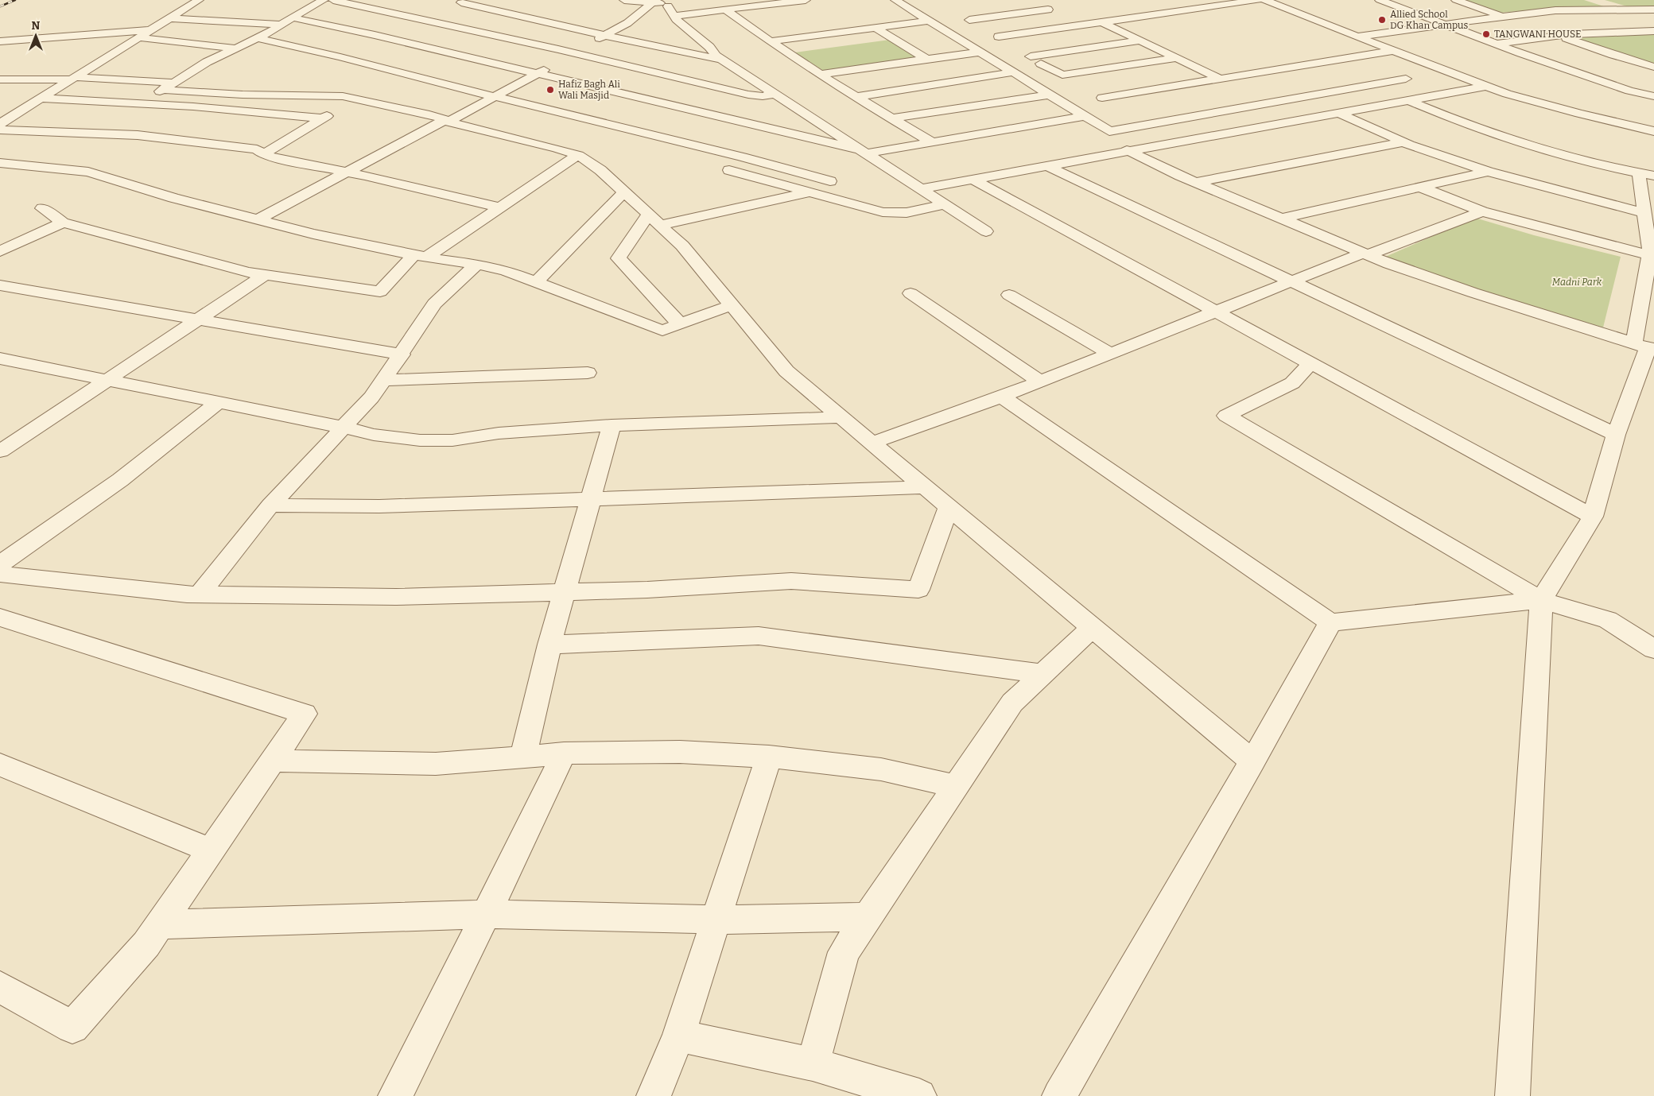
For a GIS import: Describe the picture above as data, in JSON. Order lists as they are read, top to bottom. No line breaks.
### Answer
{"parks":["Madni Park"],"places":["Allied School DG Khan Campus","TANGWANI HOUSE","Hafiz Bagh Ali Wali Masjid"],"north":"top"}
